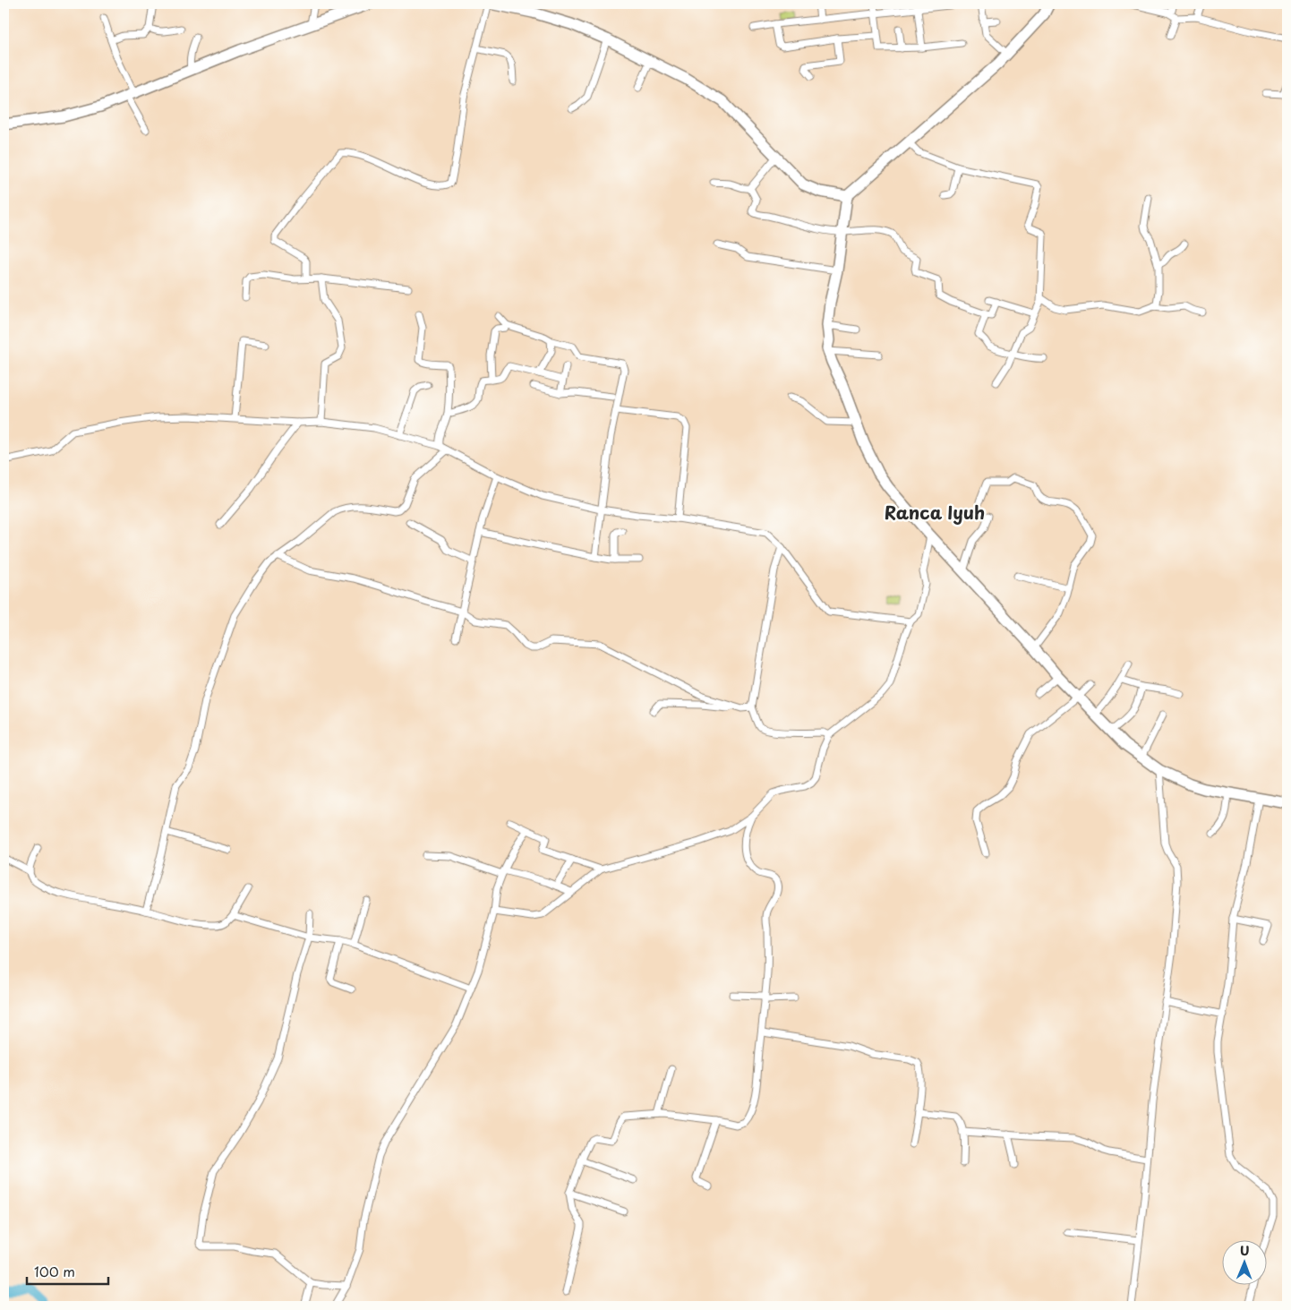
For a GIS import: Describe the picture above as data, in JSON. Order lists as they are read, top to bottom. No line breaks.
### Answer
{"districts":["Ranca Iyuh"],"scale_bar":"100 m","north":"top"}
